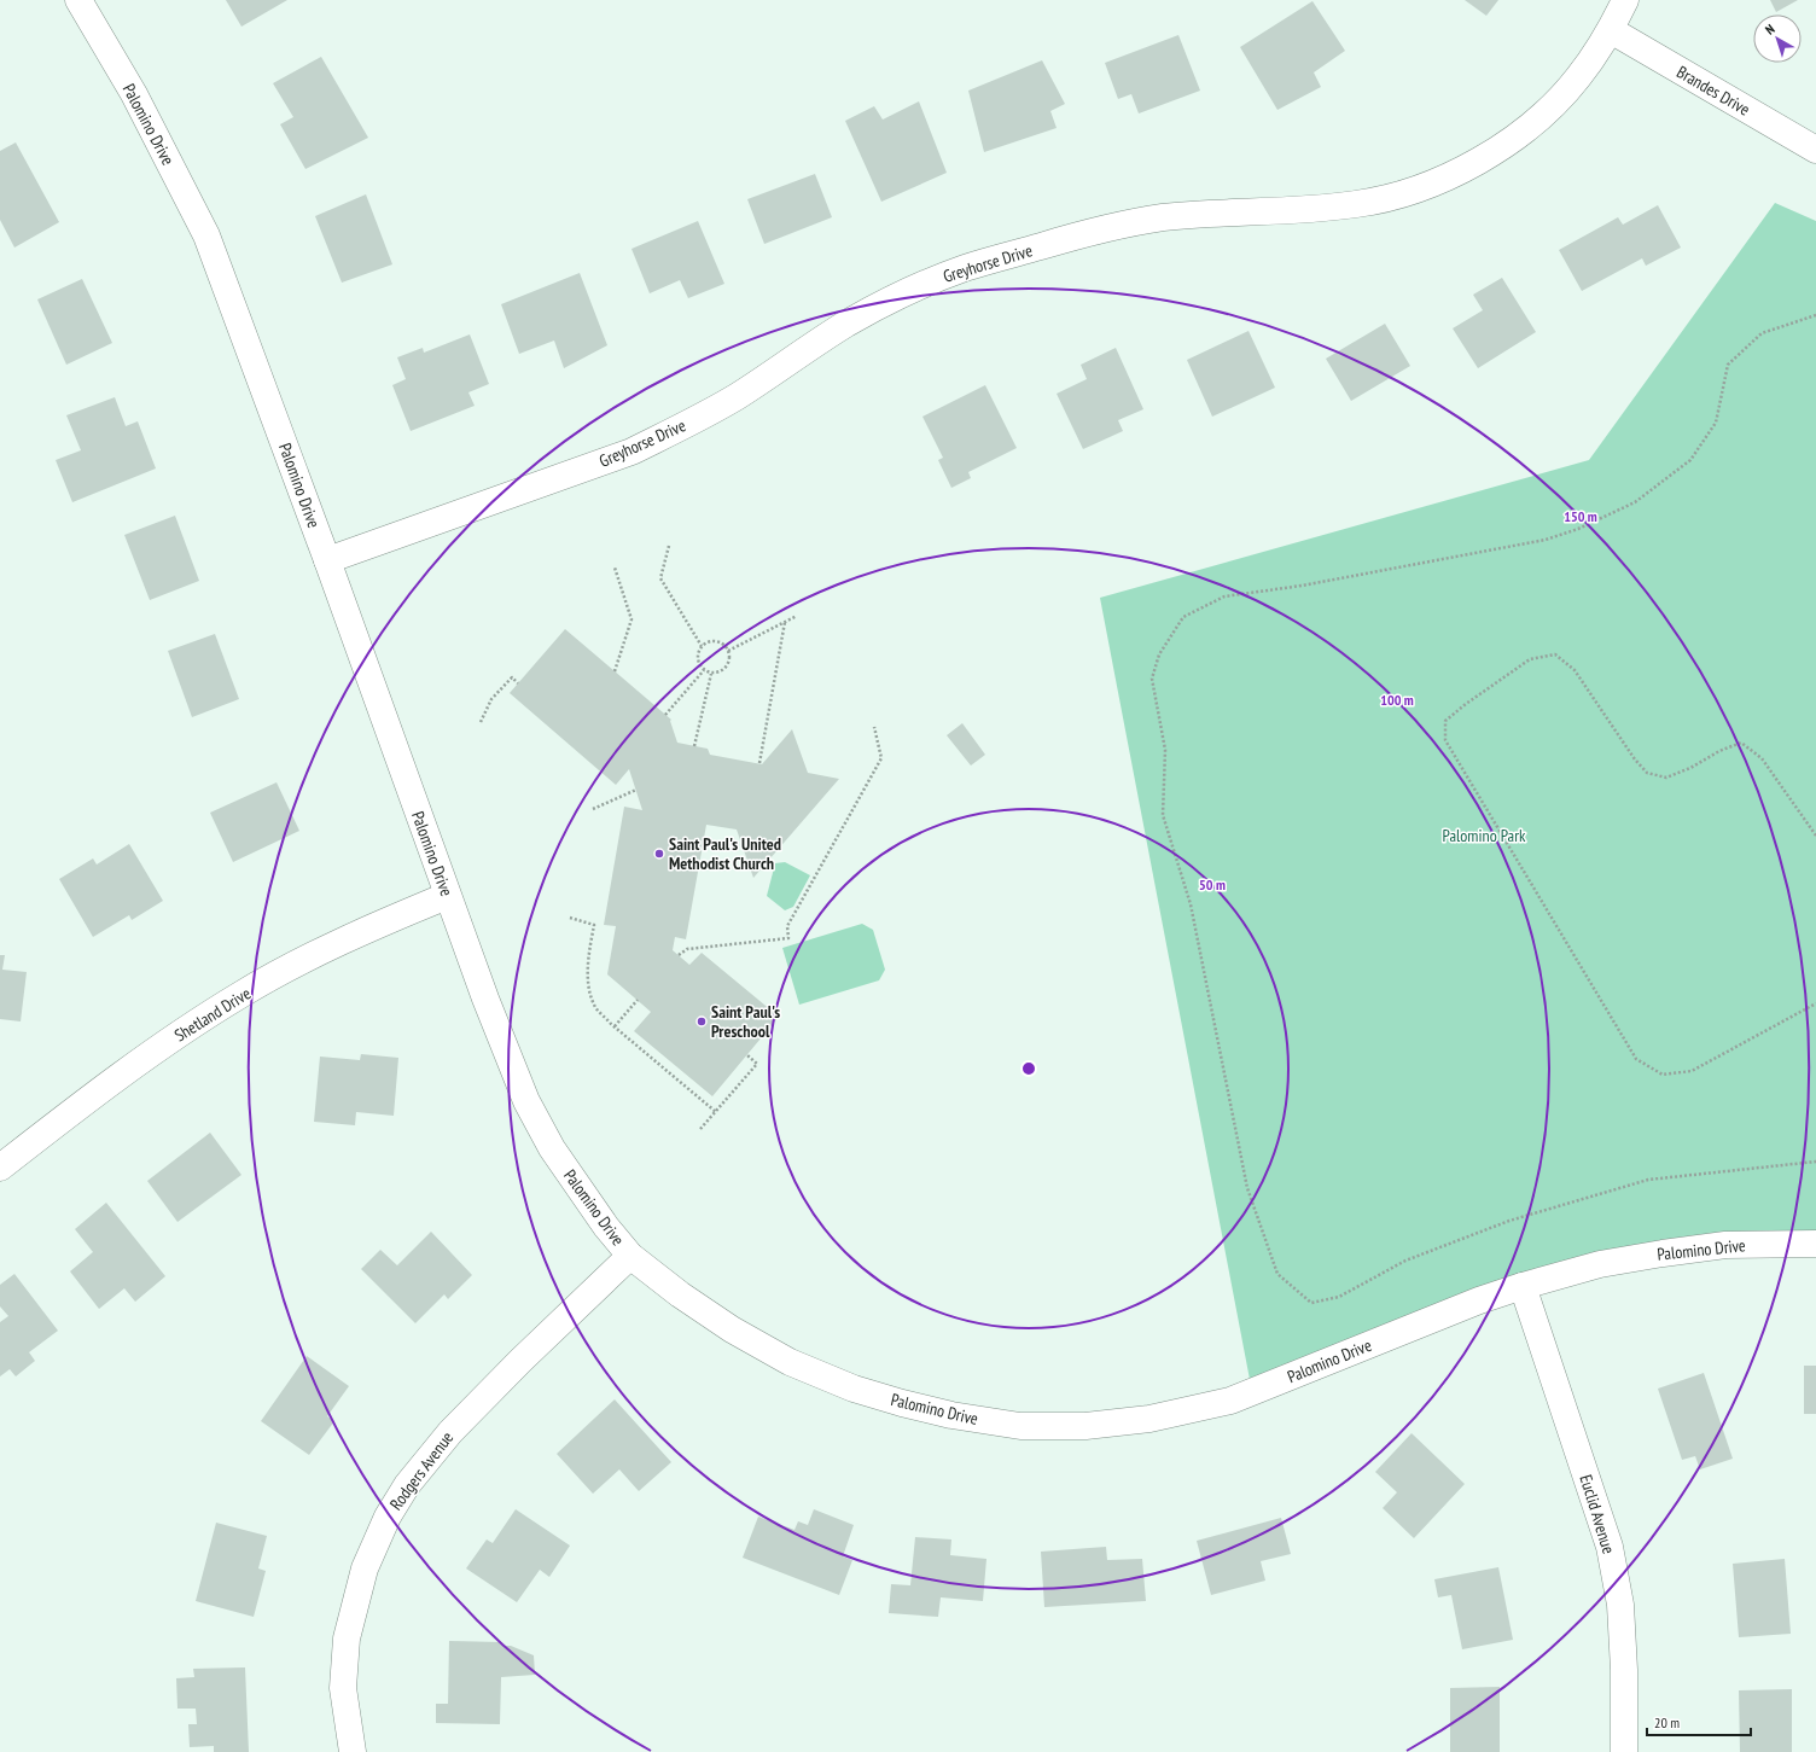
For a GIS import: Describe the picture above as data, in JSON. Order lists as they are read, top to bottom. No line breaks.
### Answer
{"streets":{"street":["Brandes Drive","Palomino Drive","Greyhorse Drive","Shetland Drive","Rodgers Avenue","Euclid Avenue"]},"crossings":[["Brandes Drive","Greyhorse Drive"],["Palomino Drive","Greyhorse Drive"],["Palomino Drive","Shetland Drive"],["Palomino Drive","Rodgers Avenue"],["Palomino Drive","Euclid Avenue"]],"parks":["Palomino Park"],"places":["Saint Paul's United Methodist Church","Saint Paul's Preschool"],"scale_bar":"20 m","north":"top left","rings":["150 m","100 m","50 m"]}
